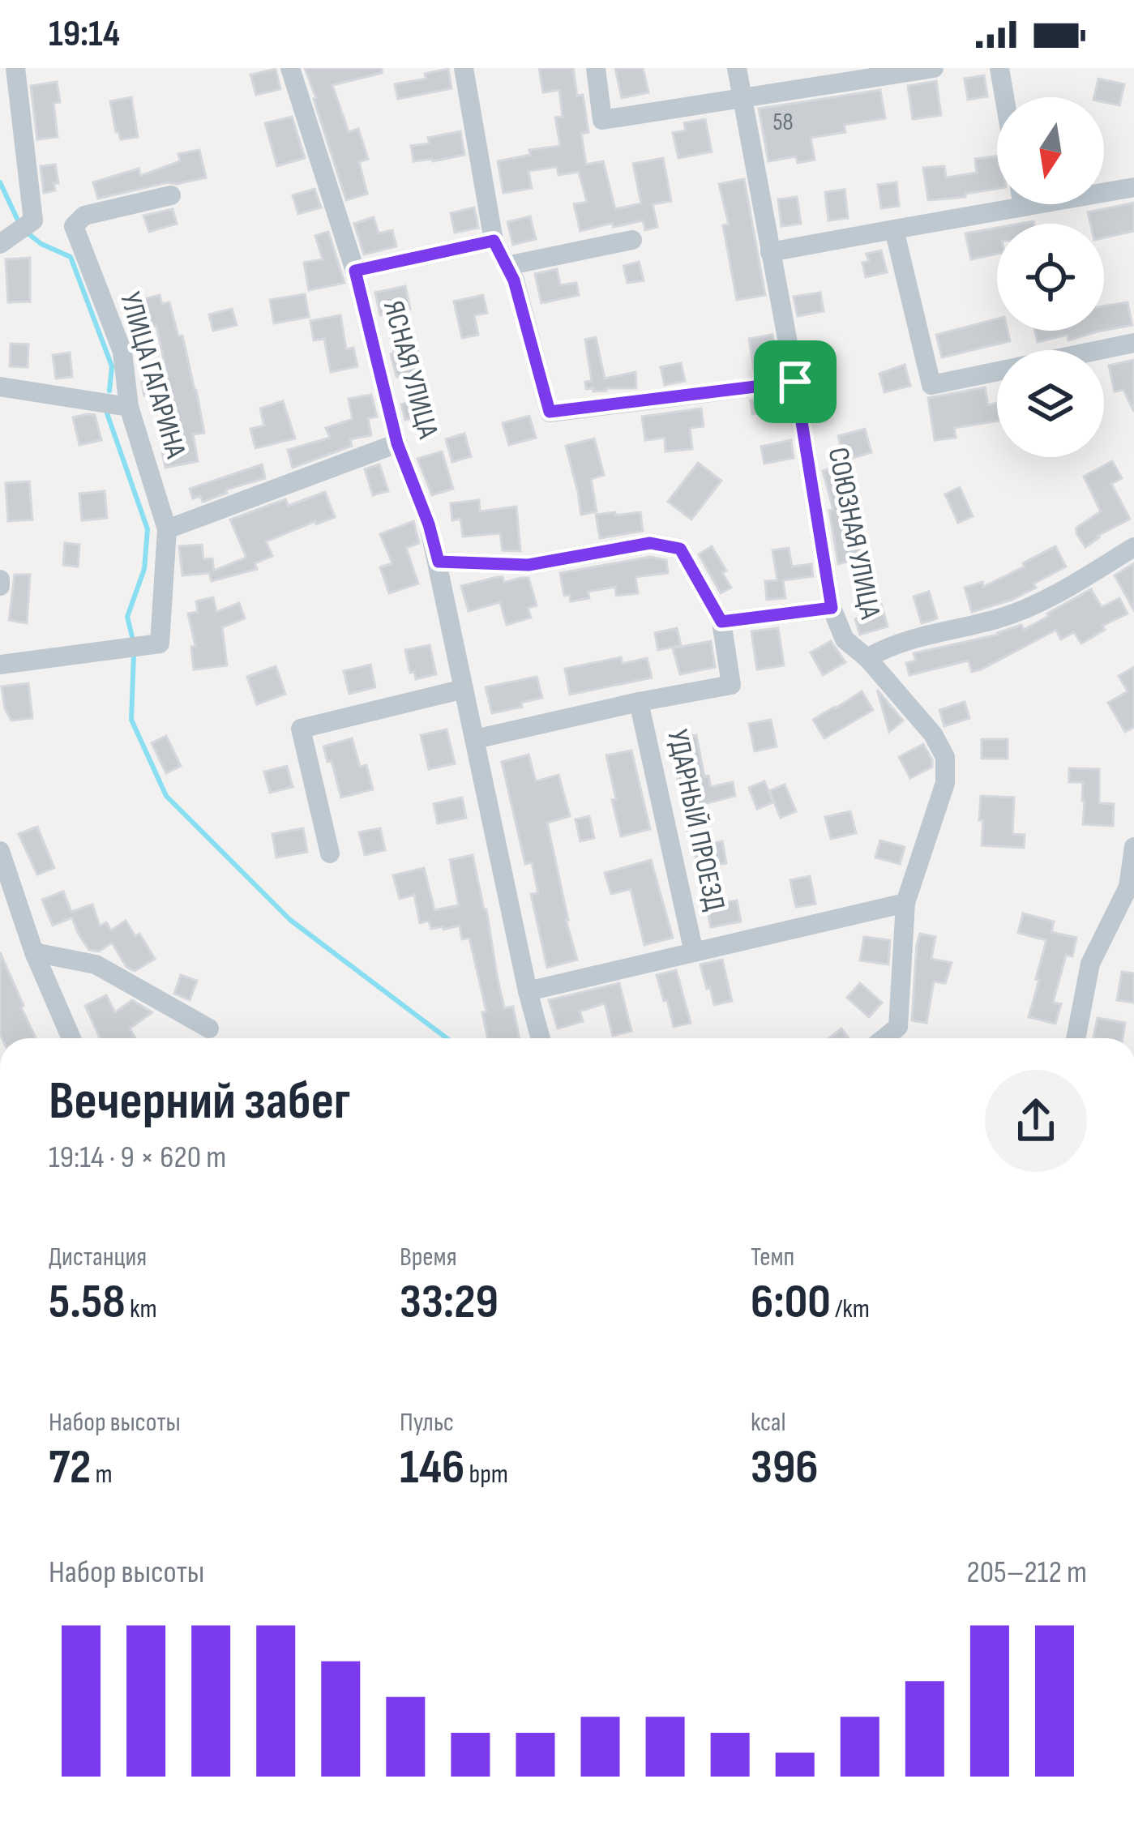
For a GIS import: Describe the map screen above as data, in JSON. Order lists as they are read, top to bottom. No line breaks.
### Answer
{"streets":{"street":["ЯСНАЯ УЛИЦА","УЛИЦА ГАГАРИНА","СОЮЗНАЯ УЛИЦА","УДАРНЫЙ ПРОЕЗД"]},"crossings":[["ЯСНАЯ УЛИЦА","УДАРНЫЙ ПРОЕЗД"],["СОЮЗНАЯ УЛИЦА","УДАРНЫЙ ПРОЕЗД"]],"house_numbers":["58"],"north":"bottom","page":{"status":"19:14","heading":["Вечерний забег","19:14 · 9 × 620 m"],"stats":[["Дистанция","5.58 km"],["Время","33:29"],["Темп","6:00 /km"],["Набор высоты","72 m"],["Пульс","146 bpm"],["kcal","396"]],"chart":["Набор высоты","205–212 m"]}}
